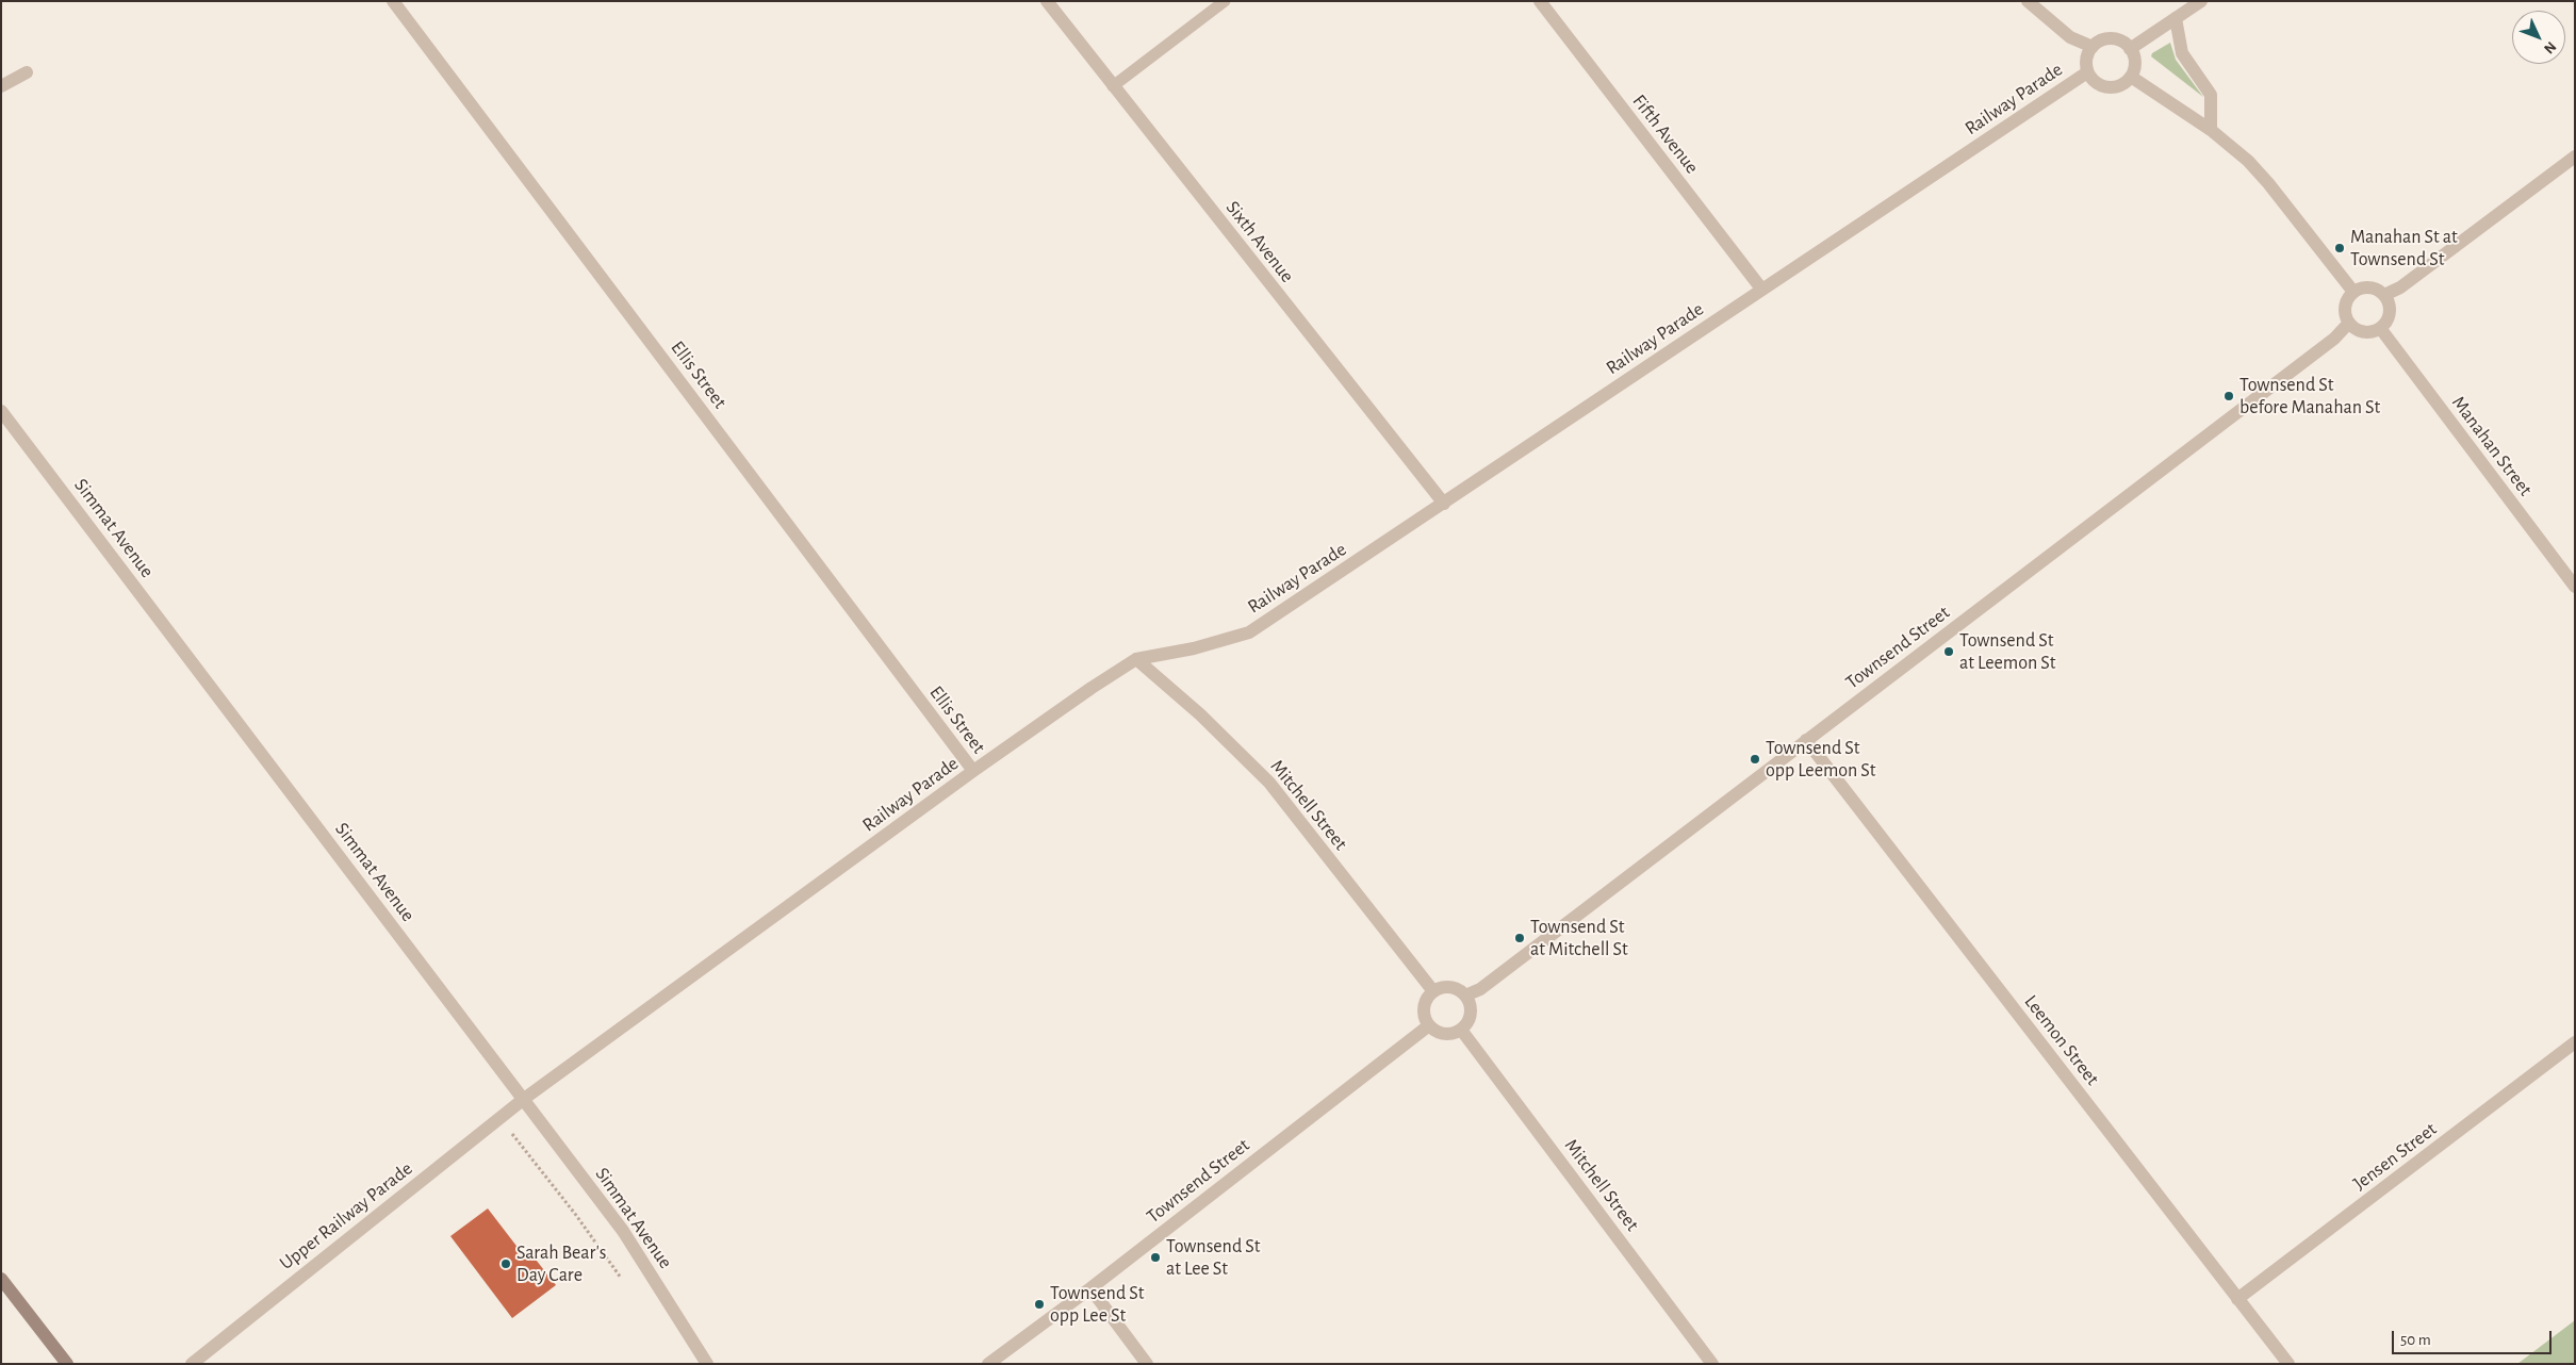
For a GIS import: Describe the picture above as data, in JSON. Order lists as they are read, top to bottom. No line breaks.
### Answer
{"streets":{"street":["Railway Parade","Fifth Avenue","Sixth Avenue","Ellis Street","Manahan Street","Simmat Avenue","Townsend Street","Mitchell Street","Leemon Street","Jensen Street","Upper Railway Parade"]},"crossings":[["Railway Parade","Fifth Avenue"],["Railway Parade","Sixth Avenue"],["Railway Parade","Ellis Street"],["Railway Parade","Simmat Avenue"],["Railway Parade","Mitchell Street"],["Railway Parade","Upper Railway Parade"],["Manahan Street","Townsend Street"],["Simmat Avenue","Upper Railway Parade"],["Townsend Street","Mitchell Street"],["Townsend Street","Leemon Street"],["Leemon Street","Jensen Street"]],"places":["Manahan St at Townsend St","Townsend St before Manahan St","Townsend St at Leemon St","Townsend St opp Leemon St","Townsend St at Mitchell St","Townsend St at Lee St","Sarah Bear's Day Care","Townsend St opp Lee St"],"scale_bar":"50 m","north":"bottom right"}
